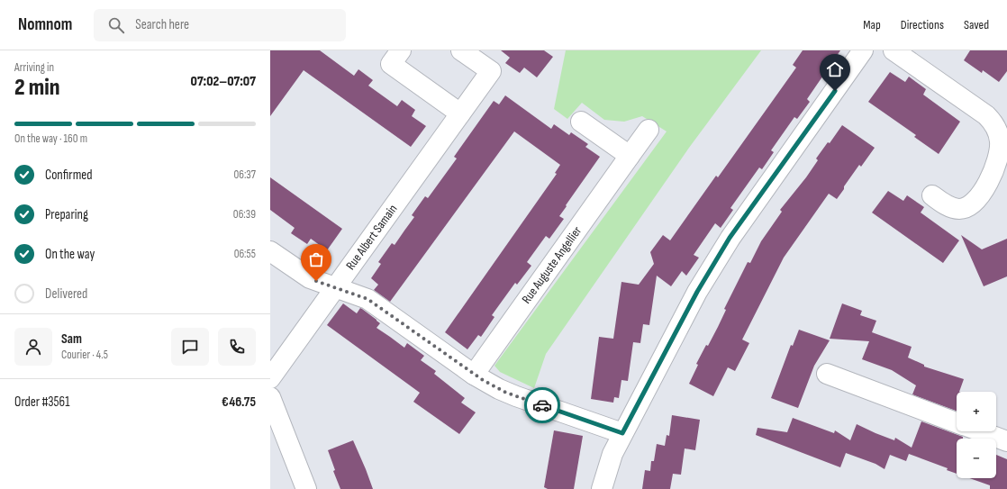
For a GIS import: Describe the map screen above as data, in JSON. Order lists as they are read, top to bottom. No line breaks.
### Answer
{"streets":{"street":["Rue Albert Samain","Rue Auguste Angellier"]},"page":{"header":"Nomnom","search":"Search here","nav":["Map","Directions","Saved"],"heading":["2 min","Arriving in","07:02–07:07"],"panel":["Sam","Courier · 4.5","Order #3561","€46.75"],"bar":"On the way · 160 m","list":[["Confirmed","06:37"],["Preparing","06:39"],["On the way","06:55"],"Delivered"],"map_buttons":["+","−"]}}
